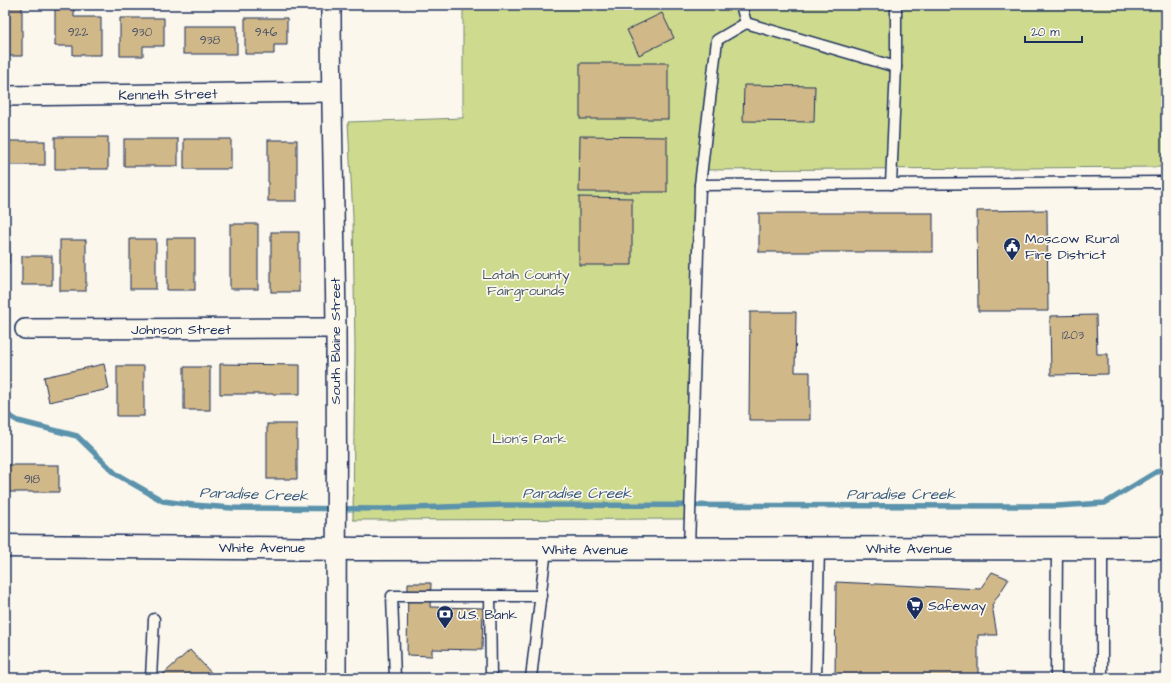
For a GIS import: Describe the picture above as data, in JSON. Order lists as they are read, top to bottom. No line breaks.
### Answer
{"streets":{"street":["Kenneth Street","Johnson Street","South Blaine Street","White Avenue"]},"crossings":[["Kenneth Street","South Blaine Street"],["Johnson Street","South Blaine Street"],["South Blaine Street","White Avenue"]],"water":["Paradise Creek"],"parks":["Latah County Fairgrounds","Lion's Park"],"places":{"public building":["Moscow Rural Fire District"],"supermarket":["Safeway"],"bank":["U.S. Bank"]},"house_numbers":["922","930","946","938","1203","918"],"scale_bar":"20 m"}
